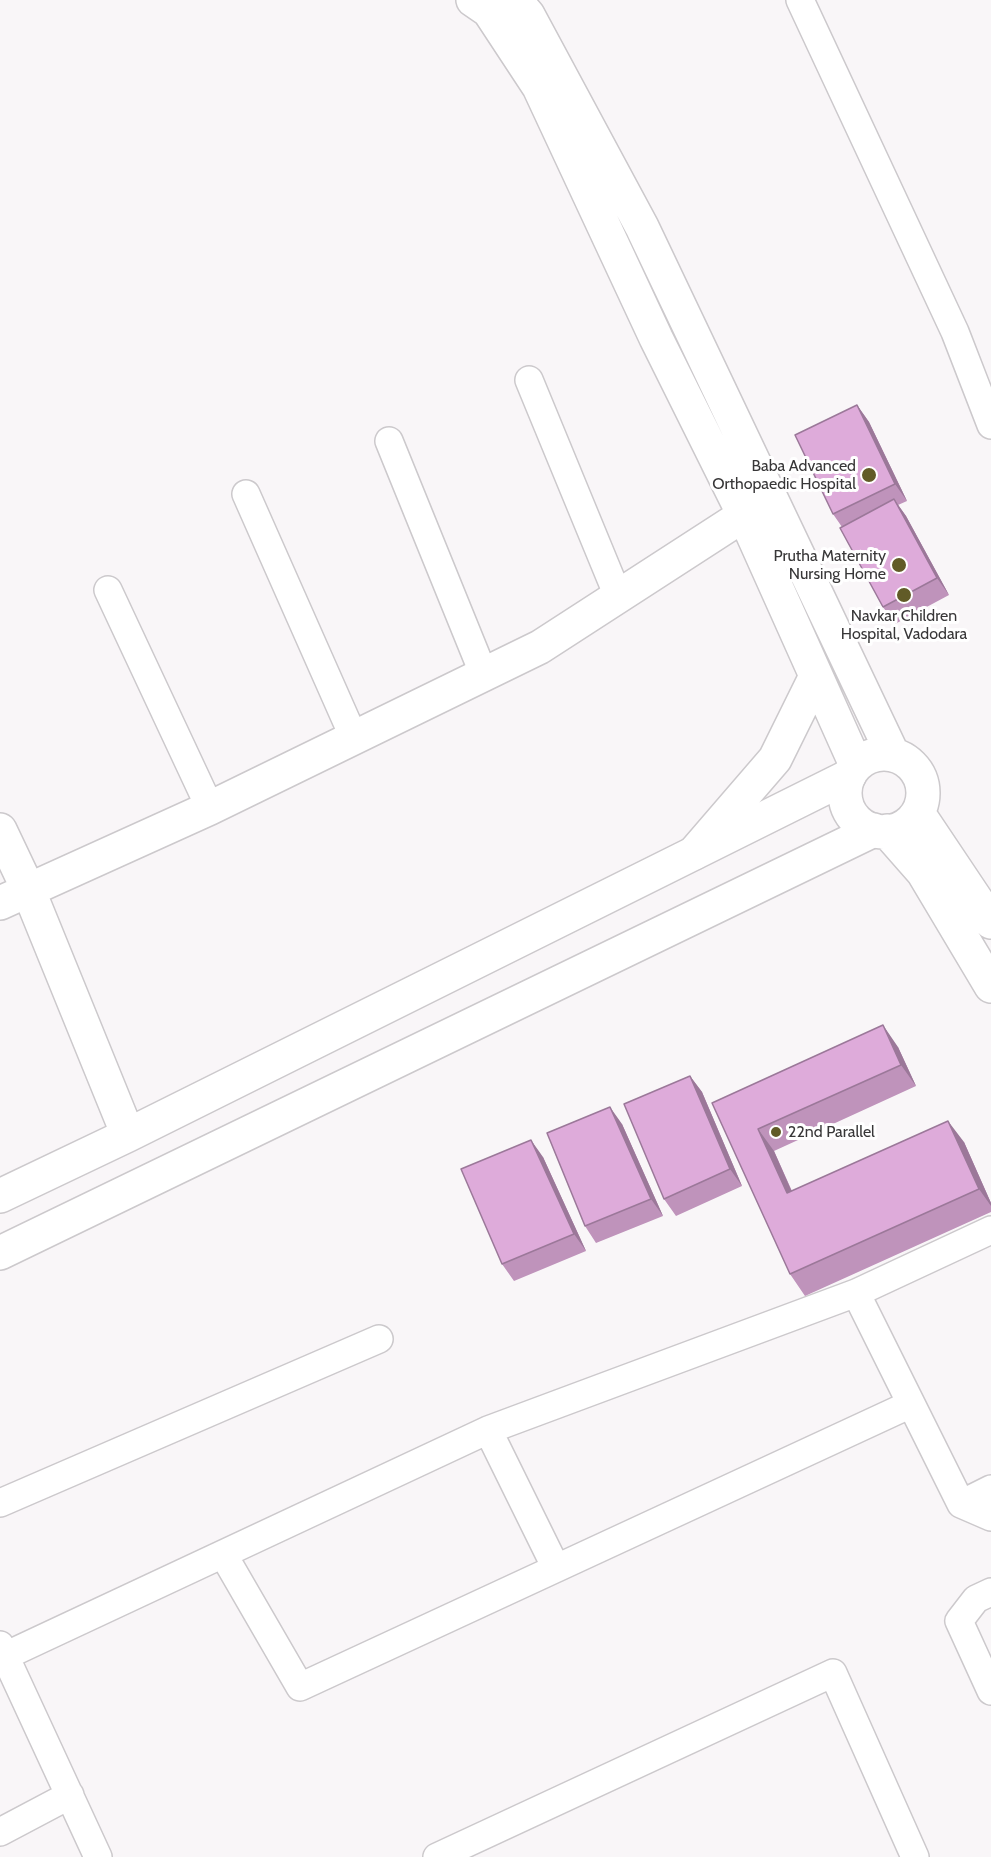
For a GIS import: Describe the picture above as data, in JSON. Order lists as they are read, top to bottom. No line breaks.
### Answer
{"places":["Baba Advanced Orthopaedic Hospital","Prutha Maternity Nursing Home","Navkar Children Hospital, Vadodara","22nd Parallel"]}
